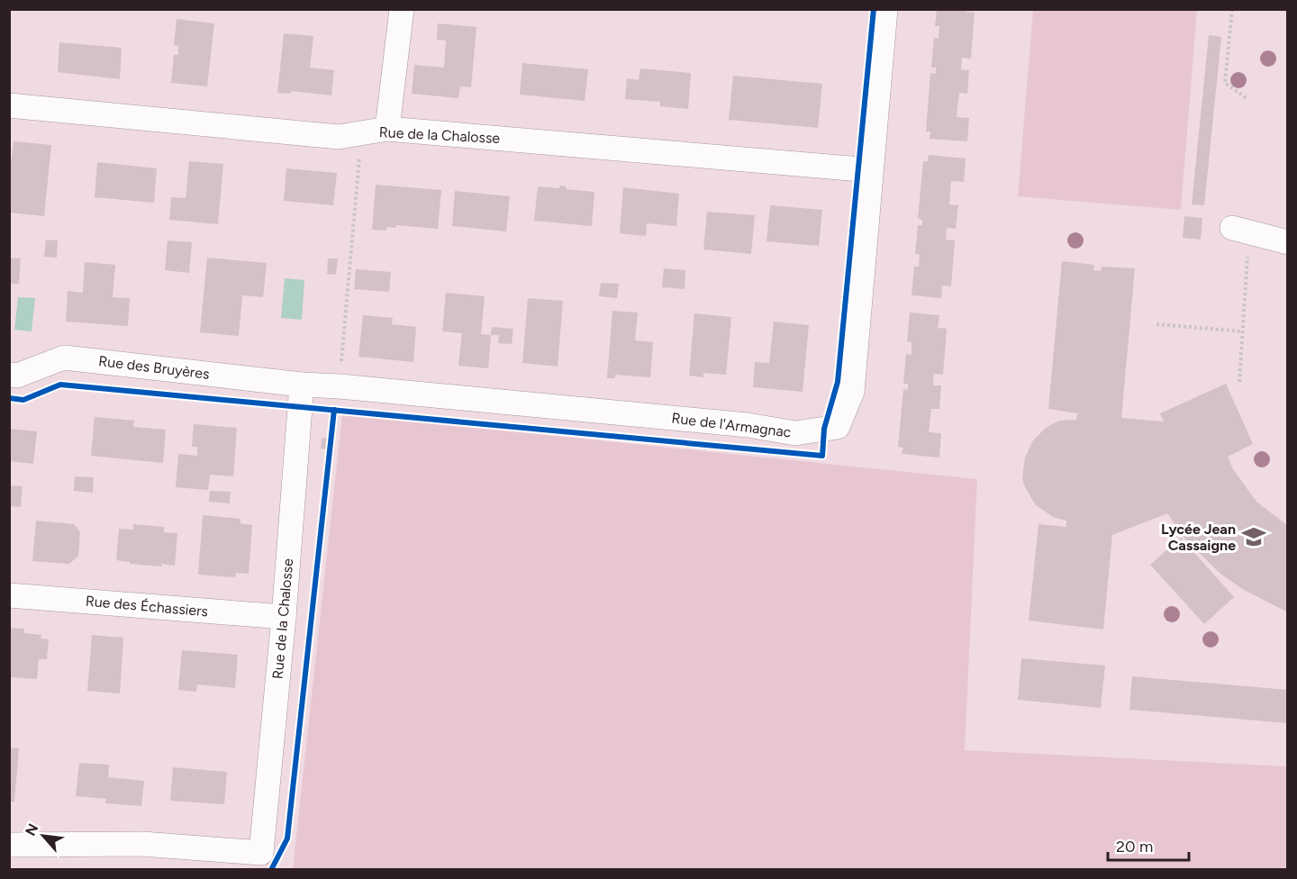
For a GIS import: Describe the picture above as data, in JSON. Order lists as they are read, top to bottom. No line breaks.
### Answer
{"streets":{"street":["Rue de la Chalosse","Rue des Bruyères","Rue de l'Armagnac","Rue des Échassiers"]},"crossings":[["Rue de la Chalosse","Rue des Bruyères"],["Rue de la Chalosse","Rue de l'Armagnac"],["Rue de la Chalosse","Rue des Échassiers"],["Rue des Bruyères","Rue de l'Armagnac"]],"places":{"school or university":["Lycée Jean Cassaigne"]},"scale_bar":"20 m","north":"top left"}
